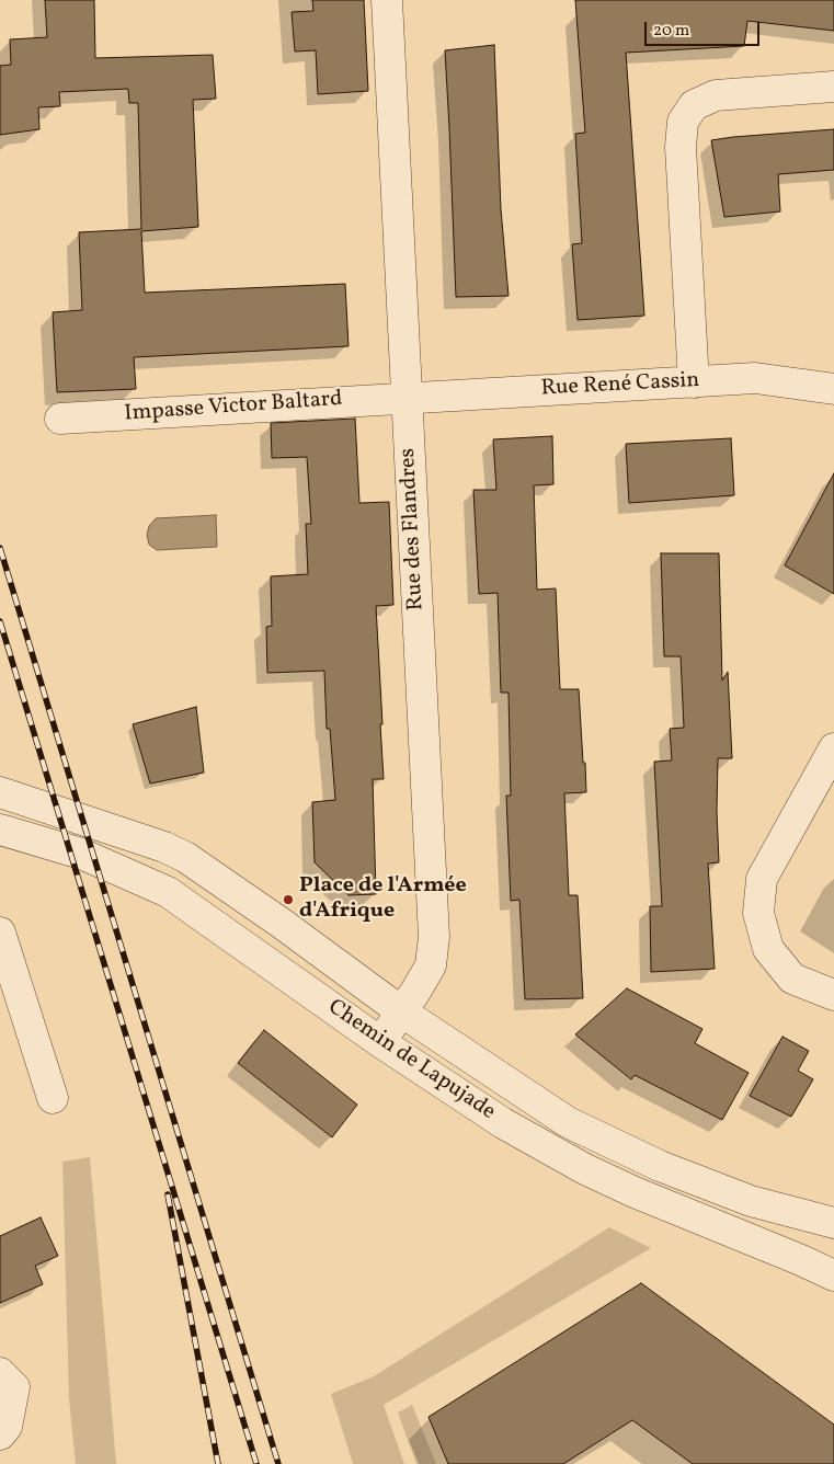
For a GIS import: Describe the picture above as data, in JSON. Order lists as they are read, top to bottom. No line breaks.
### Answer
{"streets":{"street":["Rue René Cassin","Impasse Victor Baltard","Rue des Flandres","Chemin de Lapujade"]},"crossings":[["Rue René Cassin","Impasse Victor Baltard"],["Rue René Cassin","Rue des Flandres"],["Impasse Victor Baltard","Rue des Flandres"],["Rue des Flandres","Chemin de Lapujade"]],"places":["Place de l'Armée d'Afrique"],"scale_bar":"20 m"}
